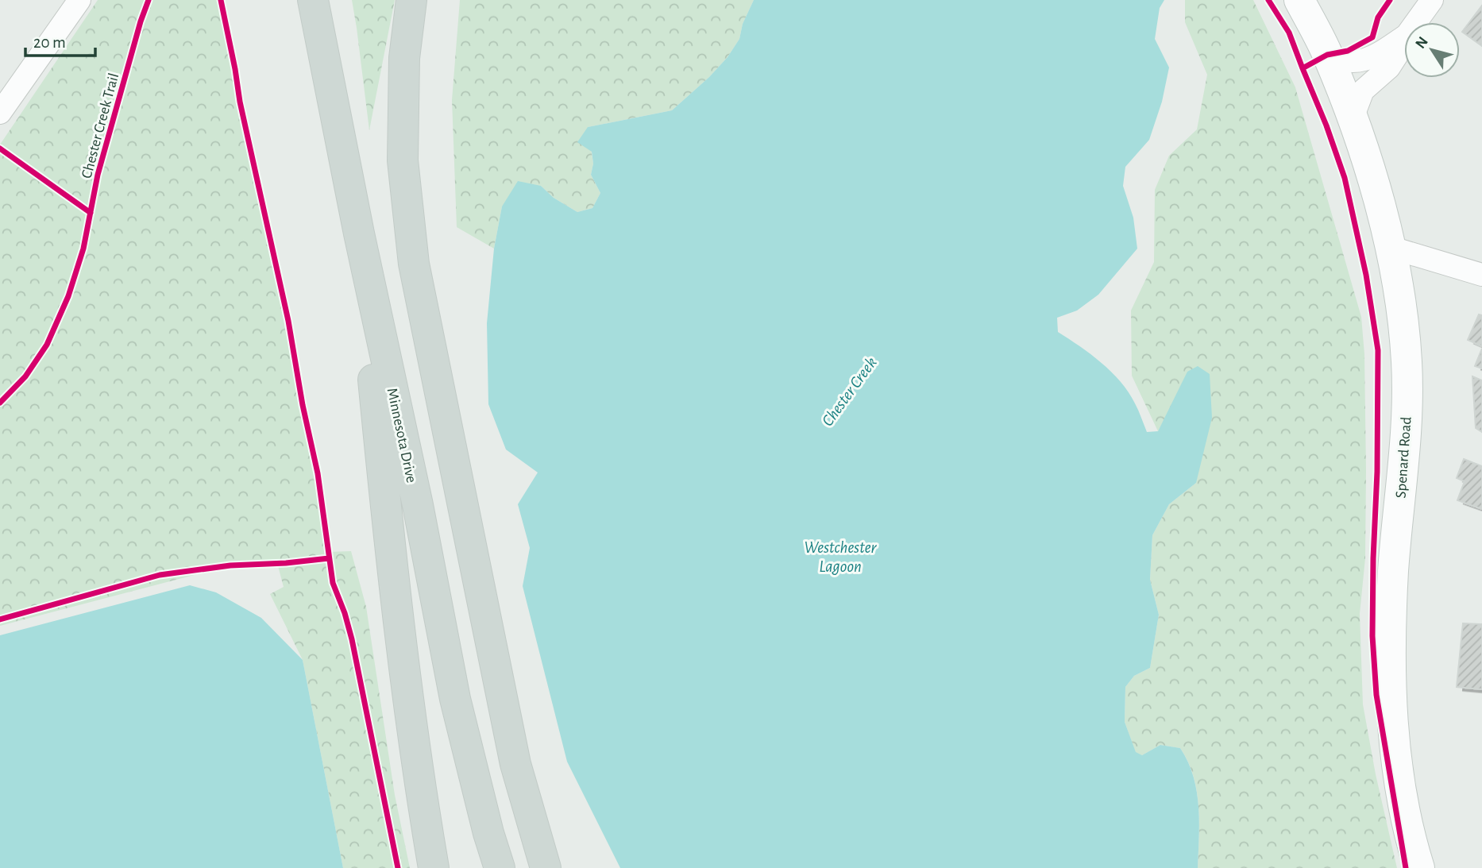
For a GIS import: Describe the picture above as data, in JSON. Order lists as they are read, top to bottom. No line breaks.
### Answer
{"streets":{"main road":["Minnesota Drive","Spenard Road"],"cycle path":["Chester Creek Trail"]},"water":["Chester Creek","Westchester Lagoon"],"scale_bar":"20 m","north":"top left"}
